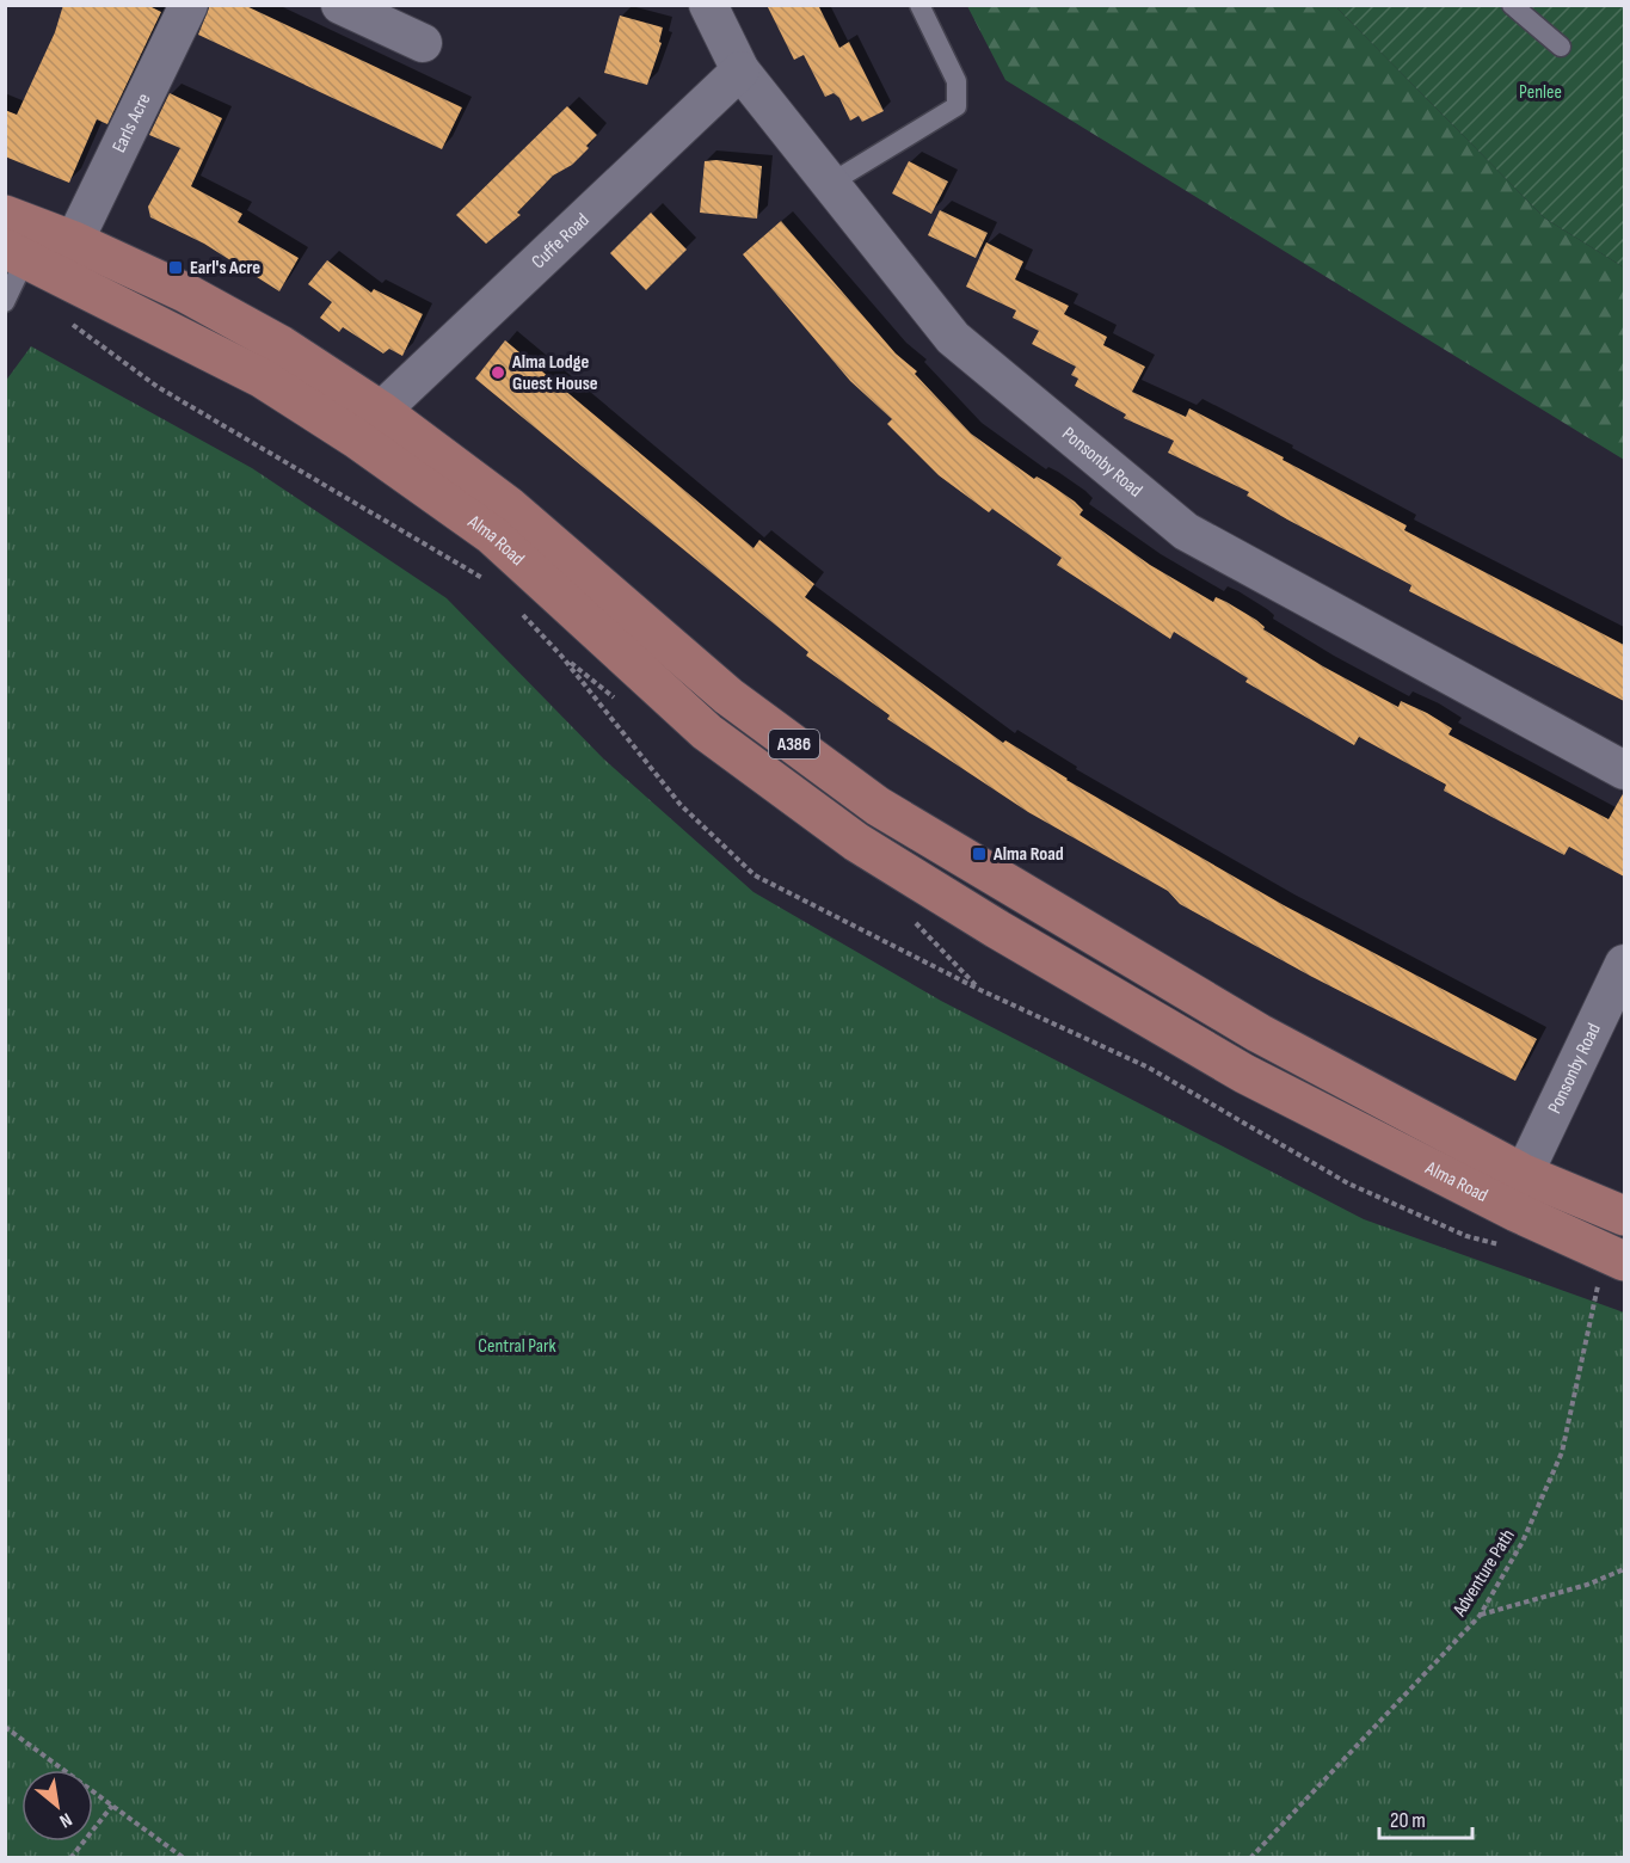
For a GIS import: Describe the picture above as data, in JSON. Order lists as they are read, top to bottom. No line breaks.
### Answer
{"streets":{"main road":["Alma Road","A386"],"street":["Earls Acre","Cuffe Road","Ponsonby Road"],"path":["Adventure Path"]},"crossings":[["Earls Acre","Alma Road"],["Cuffe Road","Ponsonby Road"],["Cuffe Road","Alma Road"],["Ponsonby Road","Alma Road"],["Alma Road","Adventure Path"]],"parks":["Penlee","Central Park"],"places":{"transit":["Earl's Acre","Alma Road"],"other":["Alma Lodge Guest House"]},"scale_bar":"20 m","north":"bottom right"}
